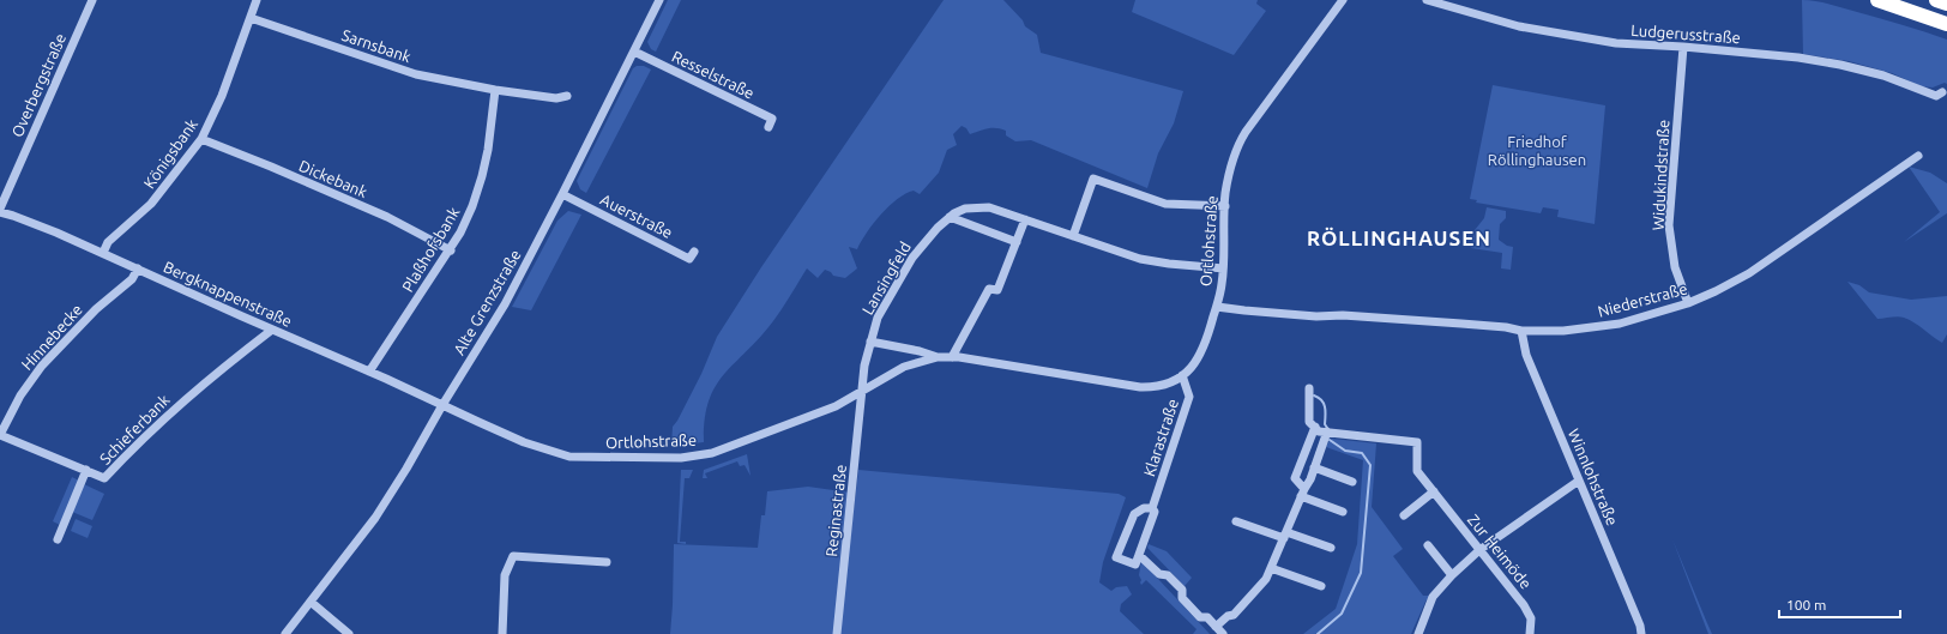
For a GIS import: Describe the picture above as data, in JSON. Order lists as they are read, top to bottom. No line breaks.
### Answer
{"streets":{"street":["Ludgerusstraße","Sarnsbank","Resselstraße","Overbergstraße","Königsbank","Widukindstraße","Dickebank","Auerstraße","Ortlohstraße","Plaßhofsbank","Lansingfeld","Bergknappenstraße","Niederstraße","Alte Grenzstraße","Hinnebecke","Schieferbank","Klarastraße","Winnlohstraße","Reginastraße","Zur Heimöde"]},"crossings":[["Ludgerusstraße","Widukindstraße"],["Sarnsbank","Königsbank"],["Sarnsbank","Plaßhofsbank"],["Resselstraße","Alte Grenzstraße"],["Königsbank","Dickebank"],["Königsbank","Bergknappenstraße"],["Widukindstraße","Niederstraße"],["Dickebank","Plaßhofsbank"],["Auerstraße","Alte Grenzstraße"],["Ortlohstraße","Lansingfeld"],["Ortlohstraße","Bergknappenstraße"],["Ortlohstraße","Niederstraße"],["Ortlohstraße","Alte Grenzstraße"],["Ortlohstraße","Klarastraße"],["Ortlohstraße","Reginastraße"],["Plaßhofsbank","Bergknappenstraße"],["Lansingfeld","Reginastraße"],["Bergknappenstraße","Alte Grenzstraße"],["Bergknappenstraße","Hinnebecke"],["Bergknappenstraße","Schieferbank"],["Niederstraße","Winnlohstraße"],["Hinnebecke","Schieferbank"]],"districts":["RÖLLINGHAUSEN"],"parks":["Friedhof Röllinghausen"],"scale_bar":"100 m"}
